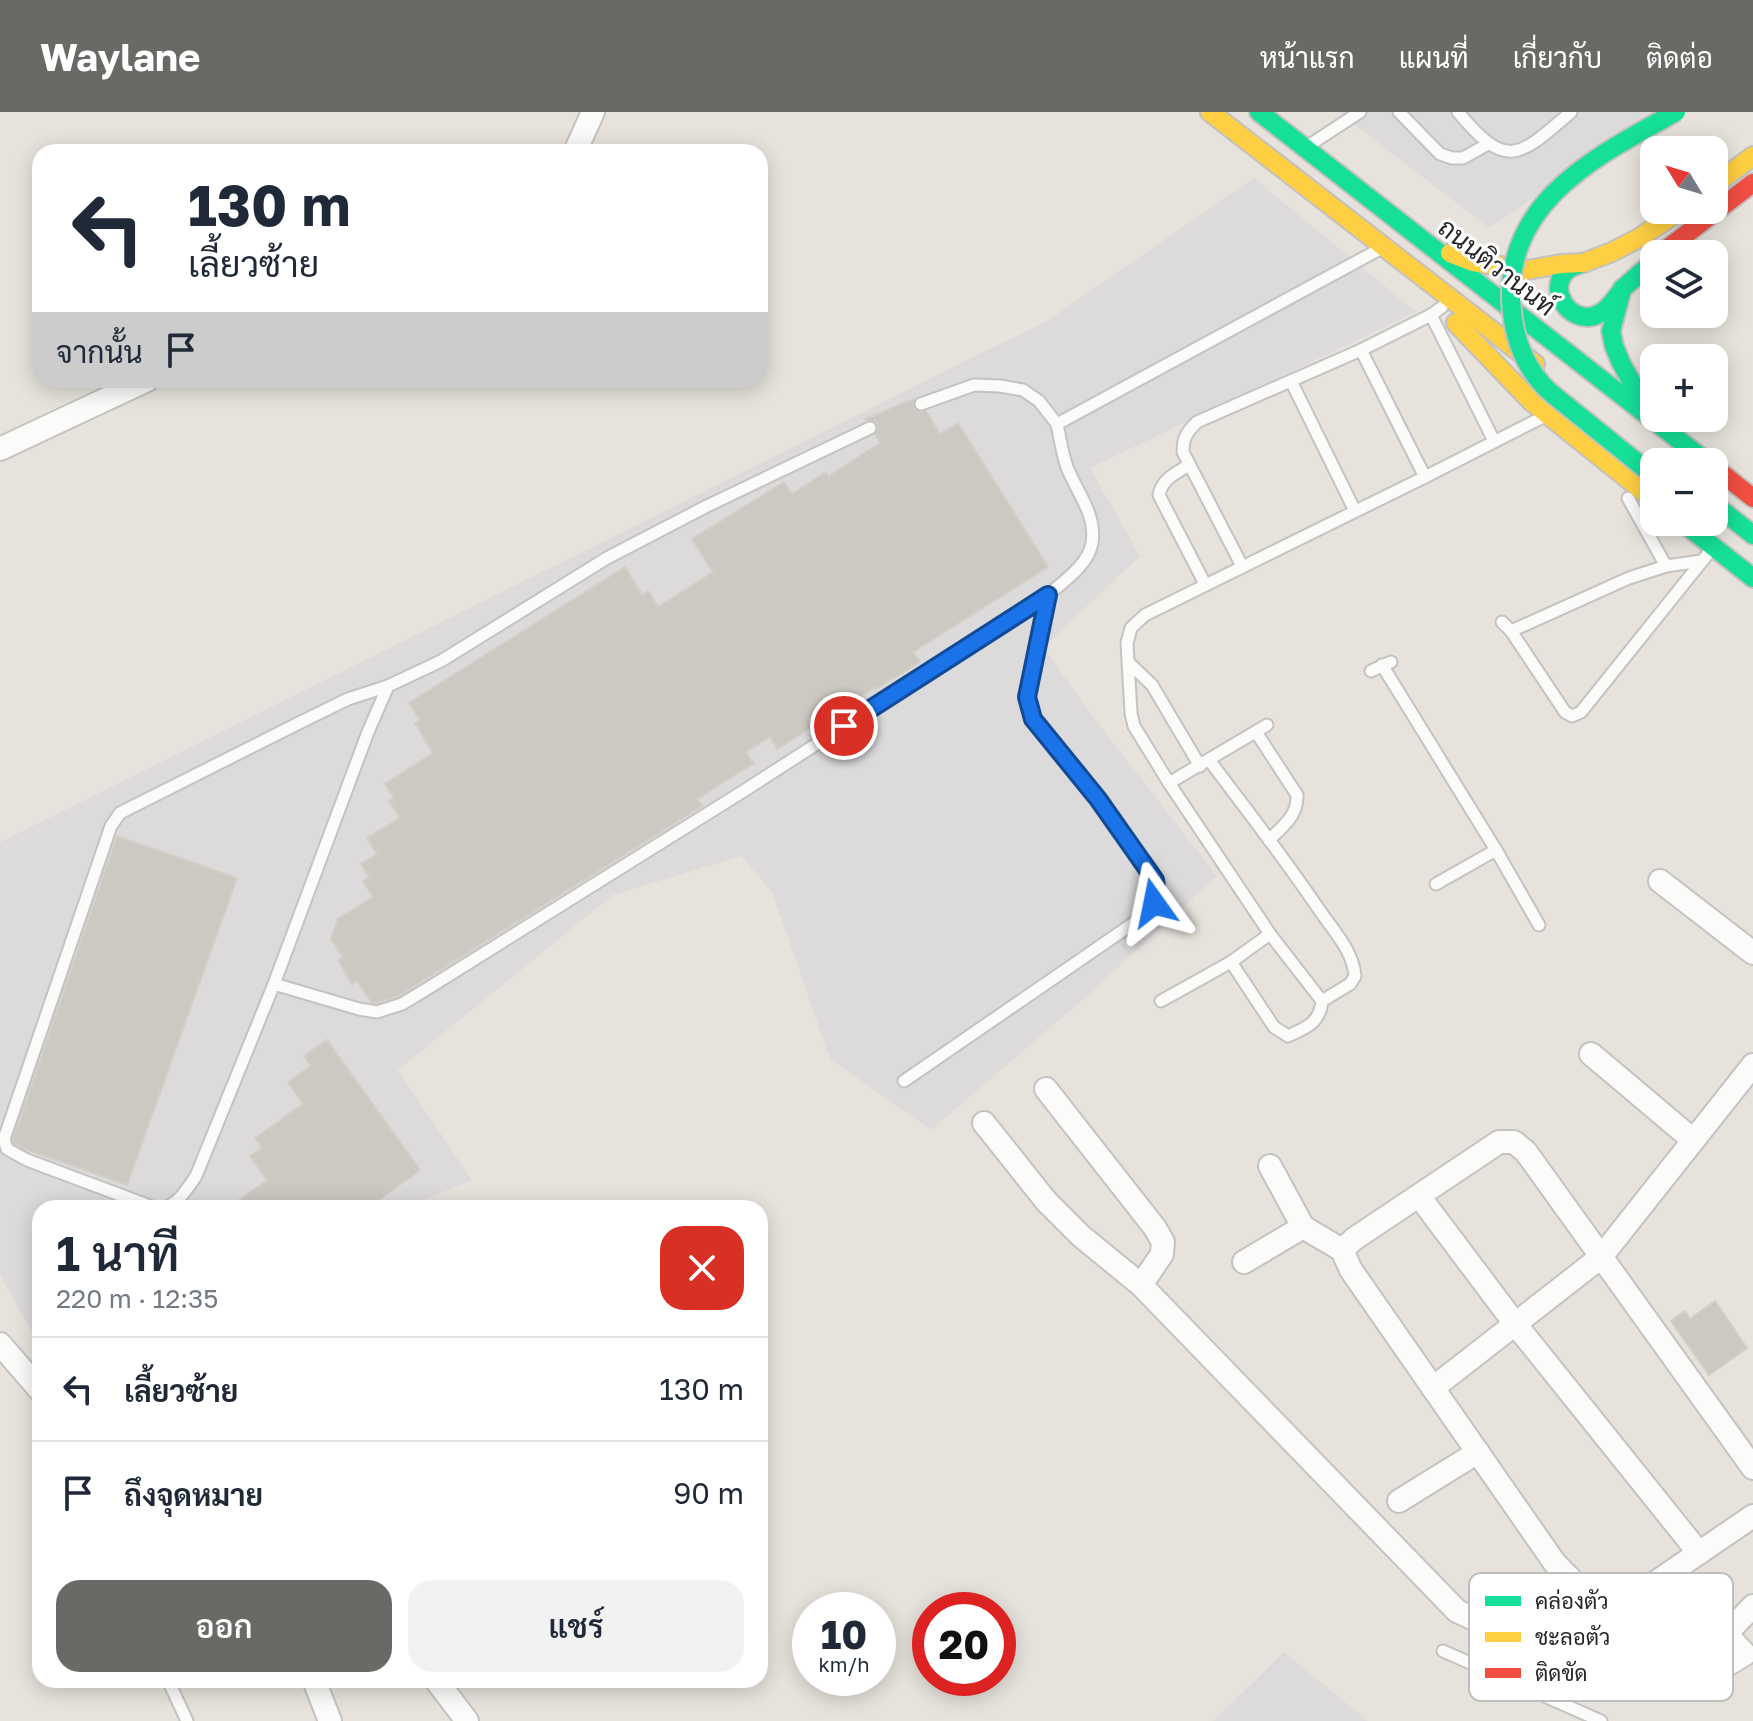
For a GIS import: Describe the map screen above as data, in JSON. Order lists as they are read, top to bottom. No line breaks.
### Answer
{"streets":{"main road":["ถนนติวานนท์"]},"legend":["คล่องตัว","ชะลอตัว","ติดขัด"],"north":"top left","page":{"header":"Waylane","nav":["หน้าแรก","แผนที่","เกี่ยวกับ","ติดต่อ"],"map_buttons":["+","−"],"turn":["130 m","เลี้ยวซ้าย"],"then":"จากนั้น","heading":["1 นาที","220 m · 12:35"],"list":[{"name":"เลี้ยวซ้าย","value":"130 m"},{"name":"ถึงจุดหมาย","value":"90 m"}],"buttons":["ออก","แชร์"],"speed":"10 km/h","limit":"20"}}
